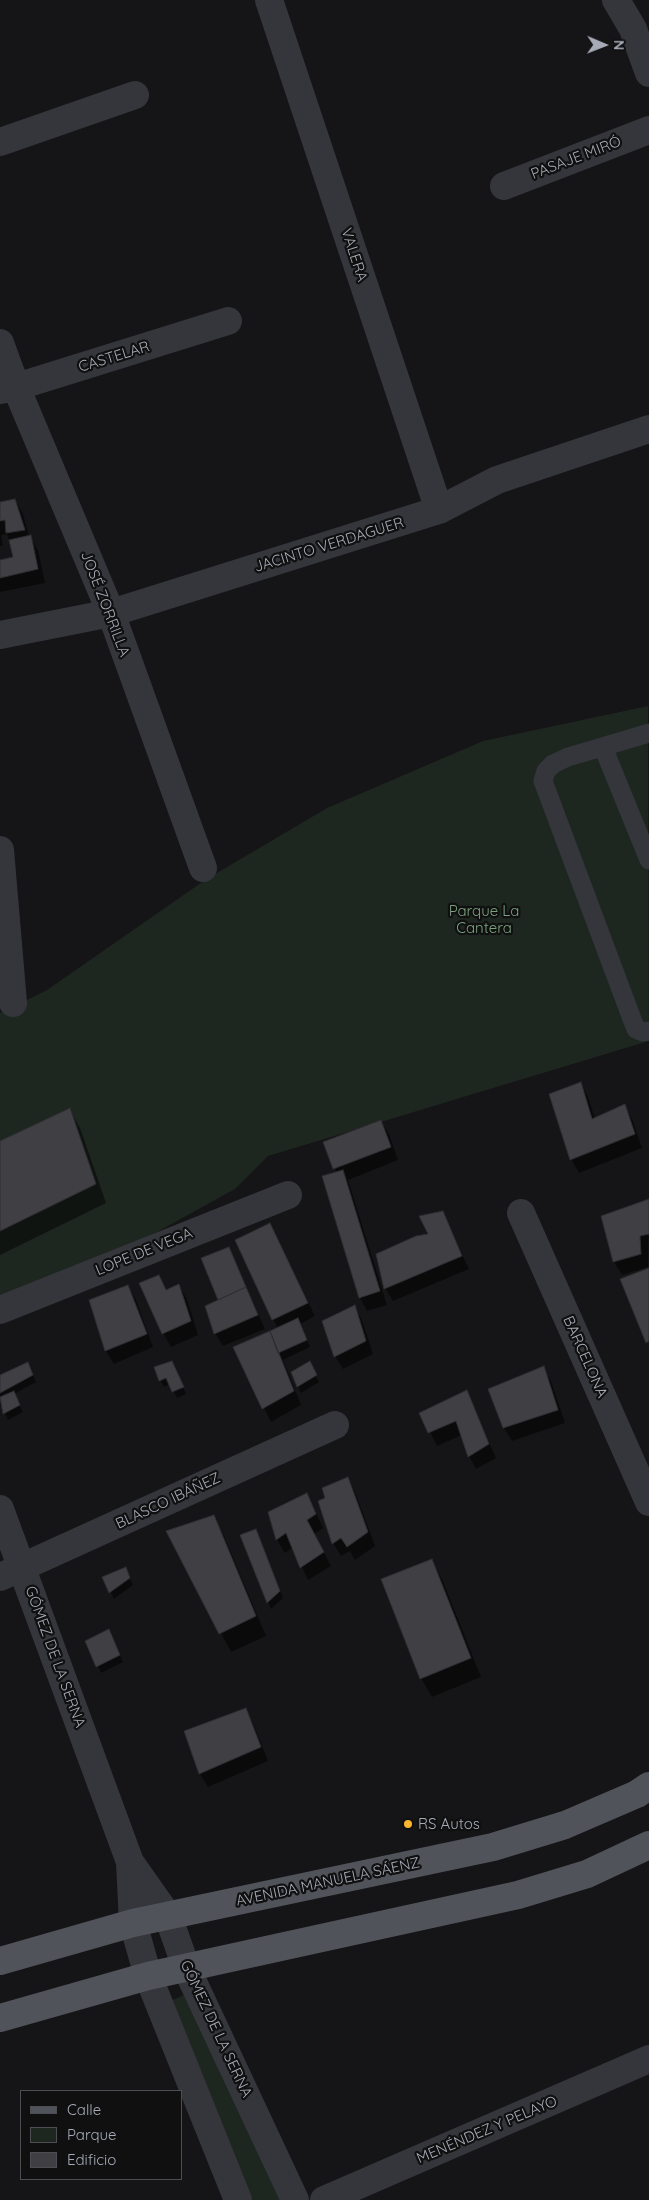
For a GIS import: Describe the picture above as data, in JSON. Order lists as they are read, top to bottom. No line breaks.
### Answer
{"streets":{"main road":["AVENIDA MANUELA SÁENZ"],"street":["PASAJE MIRÓ","VALERA","CASTELAR","JACINTO VERDAGUER","JOSÉ ZORRILLA","LOPE DE VEGA","BARCELONA","BLASCO IBÁÑEZ","GÓMEZ DE LA SERNA","MENÉNDEZ Y PELAYO"]},"crossings":[["VALERA","JACINTO VERDAGUER"],["CASTELAR","JOSÉ ZORRILLA"],["JACINTO VERDAGUER","JOSÉ ZORRILLA"],["BLASCO IBÁÑEZ","GÓMEZ DE LA SERNA"],["GÓMEZ DE LA SERNA","AVENIDA MANUELA SÁENZ"]],"parks":["Parque La Cantera"],"places":["RS Autos"],"legend":["Calle","Parque","Edificio"],"north":"right"}
